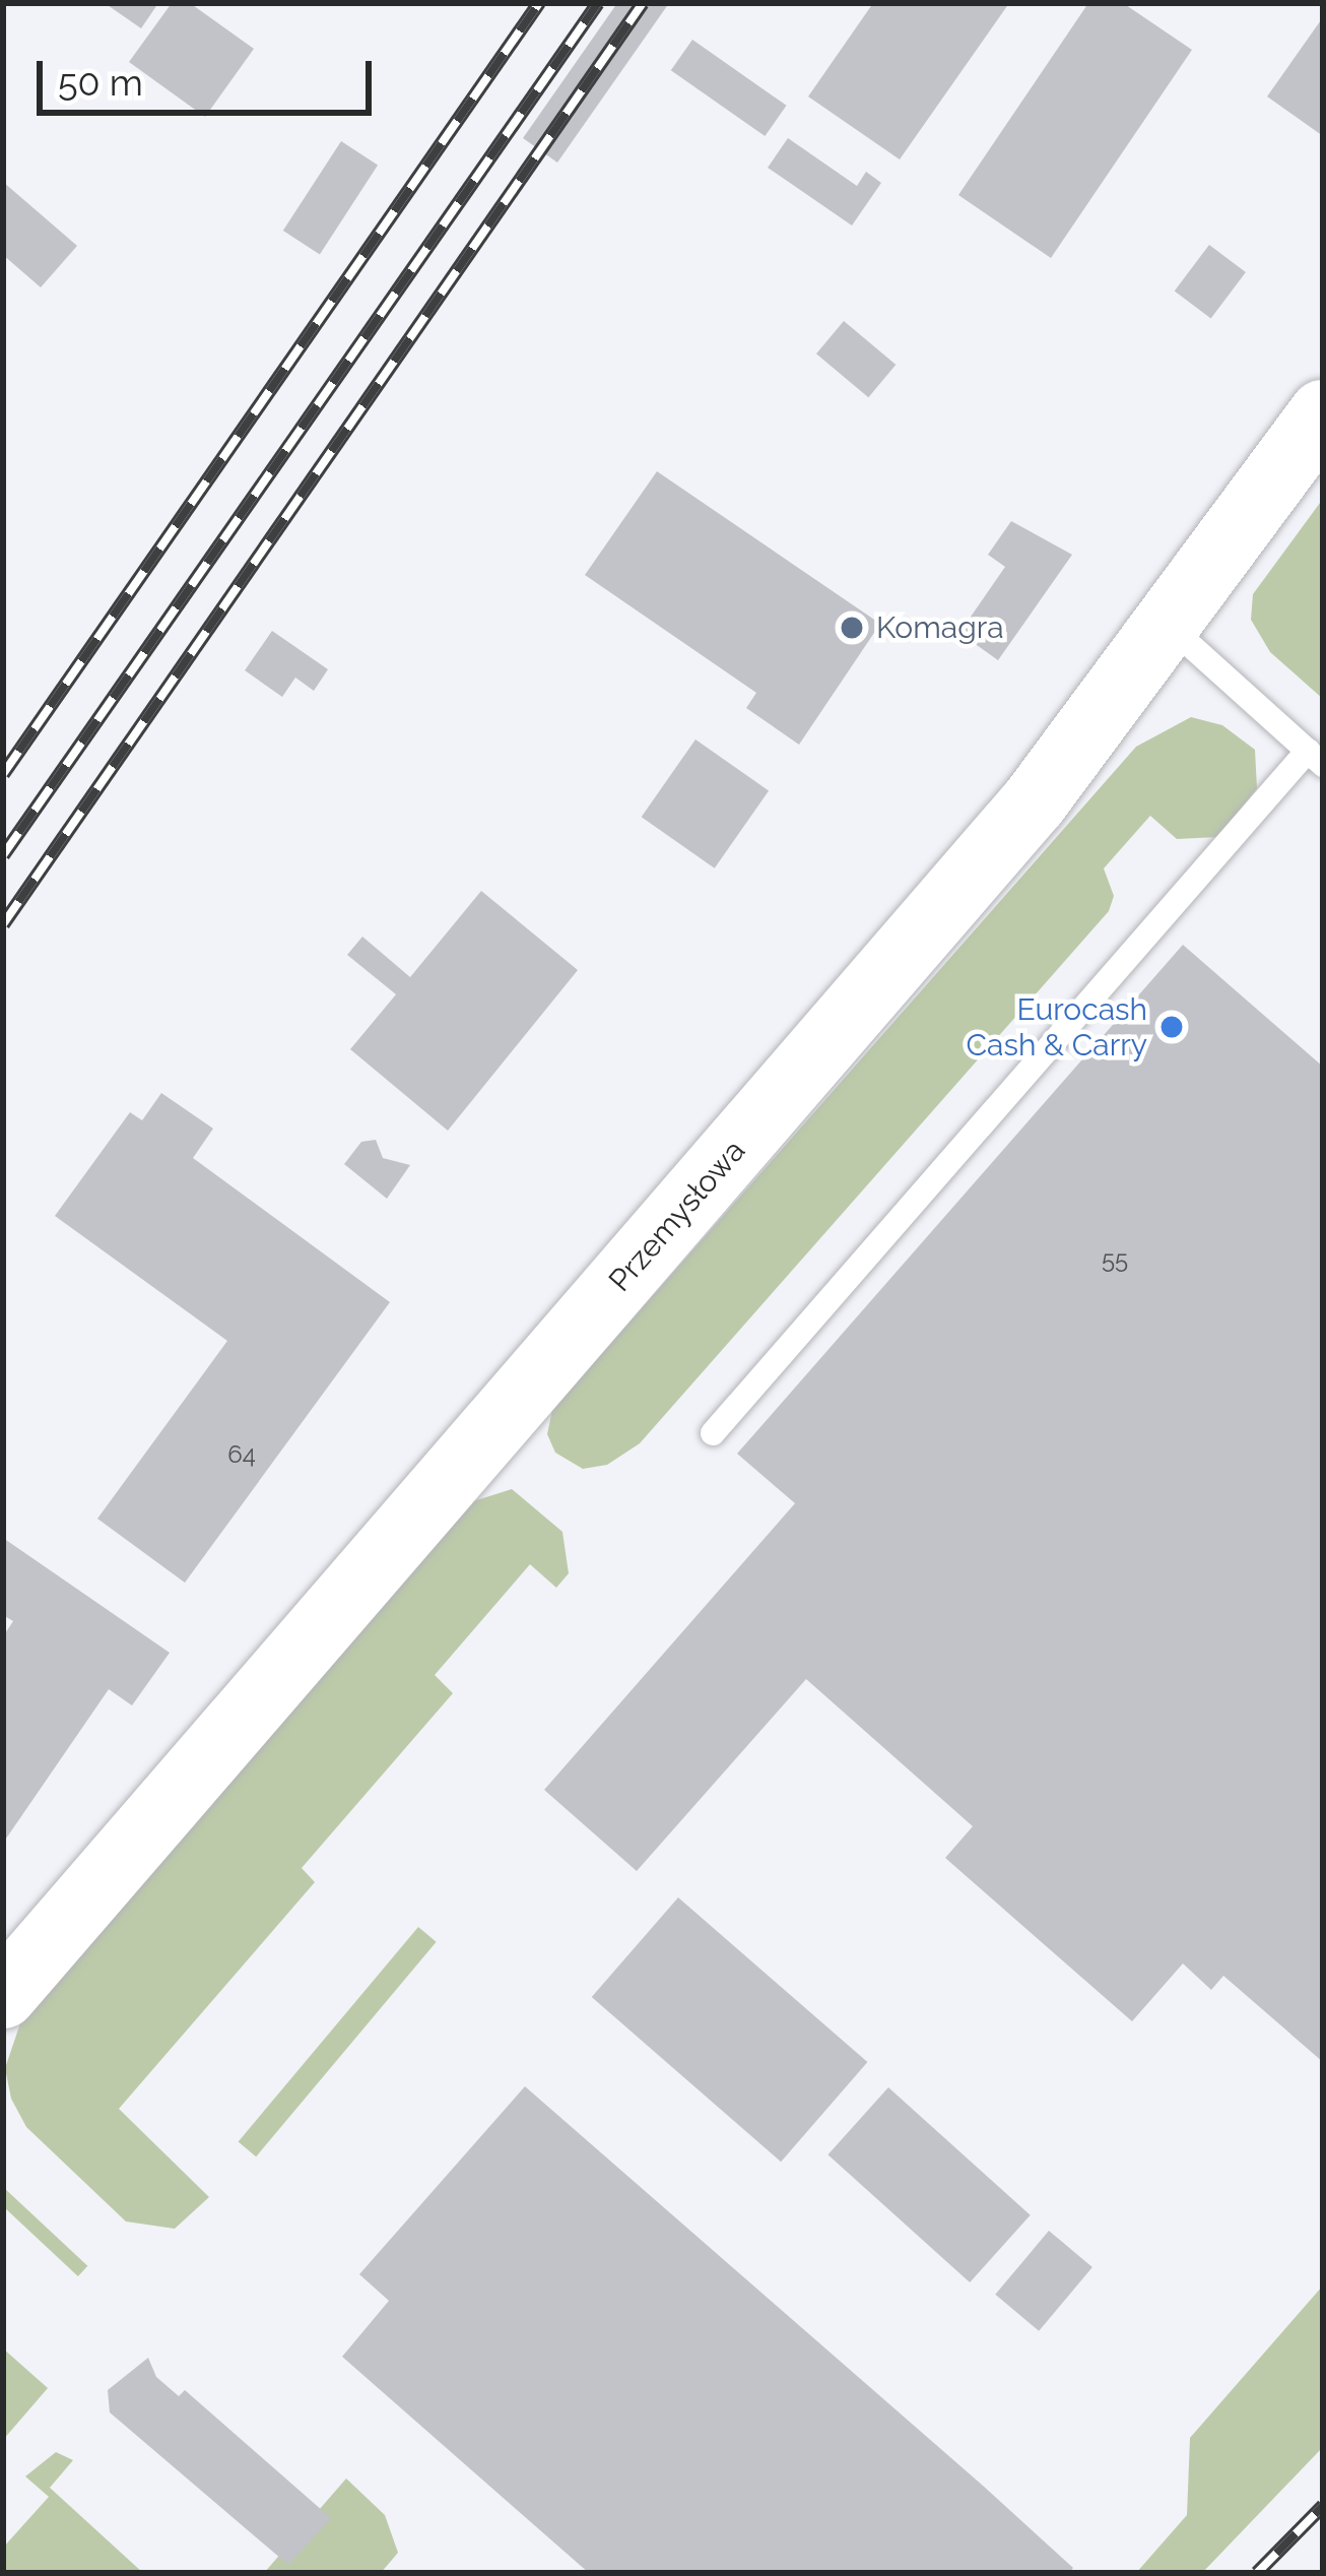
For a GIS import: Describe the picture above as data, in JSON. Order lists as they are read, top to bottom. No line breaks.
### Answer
{"streets":{"street":["Przemysłowa"]},"places":["Komagra","Eurocash Cash & Carry"],"house_numbers":["55","64"],"scale_bar":"50 m"}
